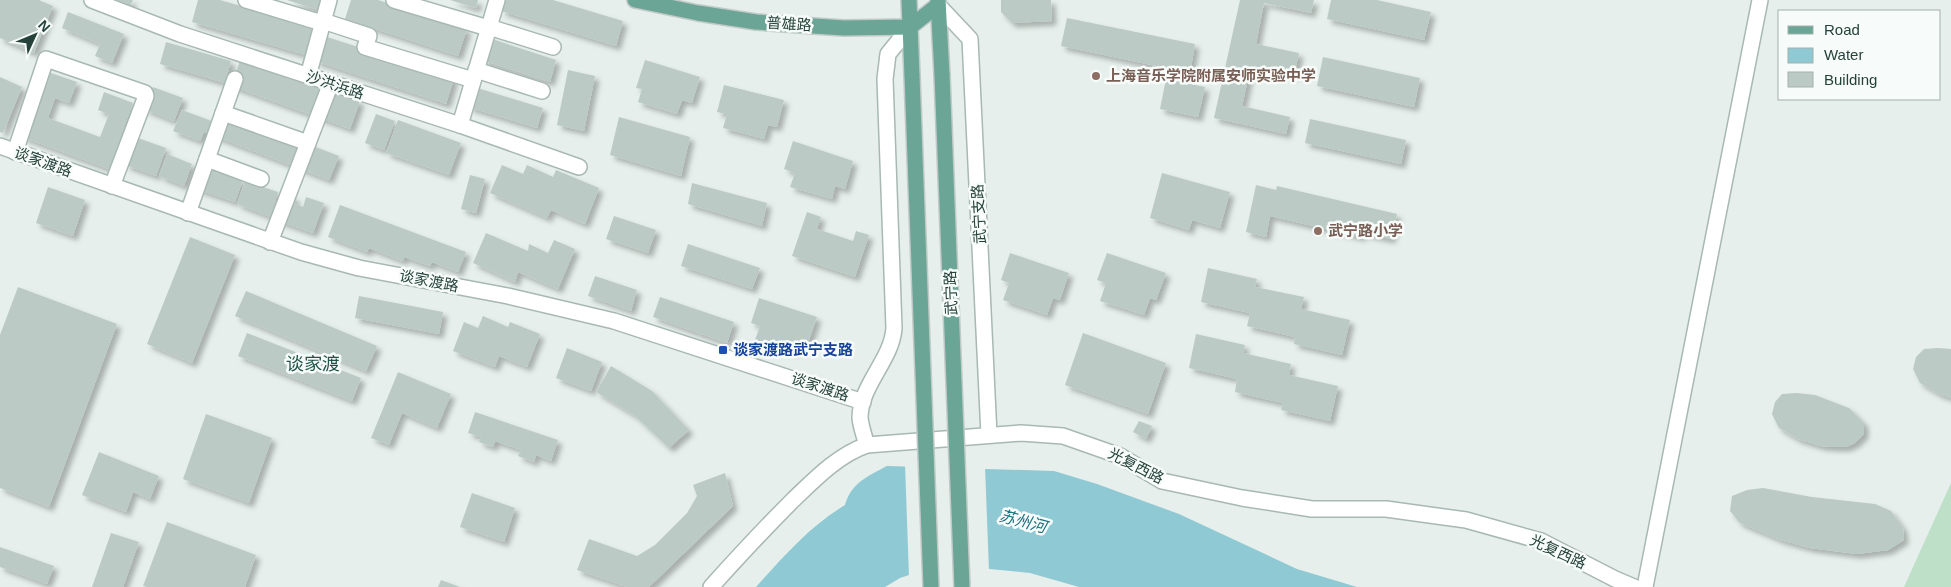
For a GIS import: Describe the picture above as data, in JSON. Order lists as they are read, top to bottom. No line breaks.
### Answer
{"streets":{"main road":["普雄路","武宁路"],"street":["沙洪浜路","谈家渡路","武宁支路","光复西路"]},"crossings":[["普雄路","武宁路"],["武宁支路","武宁路"],["武宁支路","光复西路"]],"districts":["谈家渡"],"water":["苏州河"],"places":{"other":["上海音乐学院附属安师实验中学","武宁路小学"],"transit":["谈家渡路武宁支路"]},"legend":["Road","Water","Building"],"north":"top right"}
